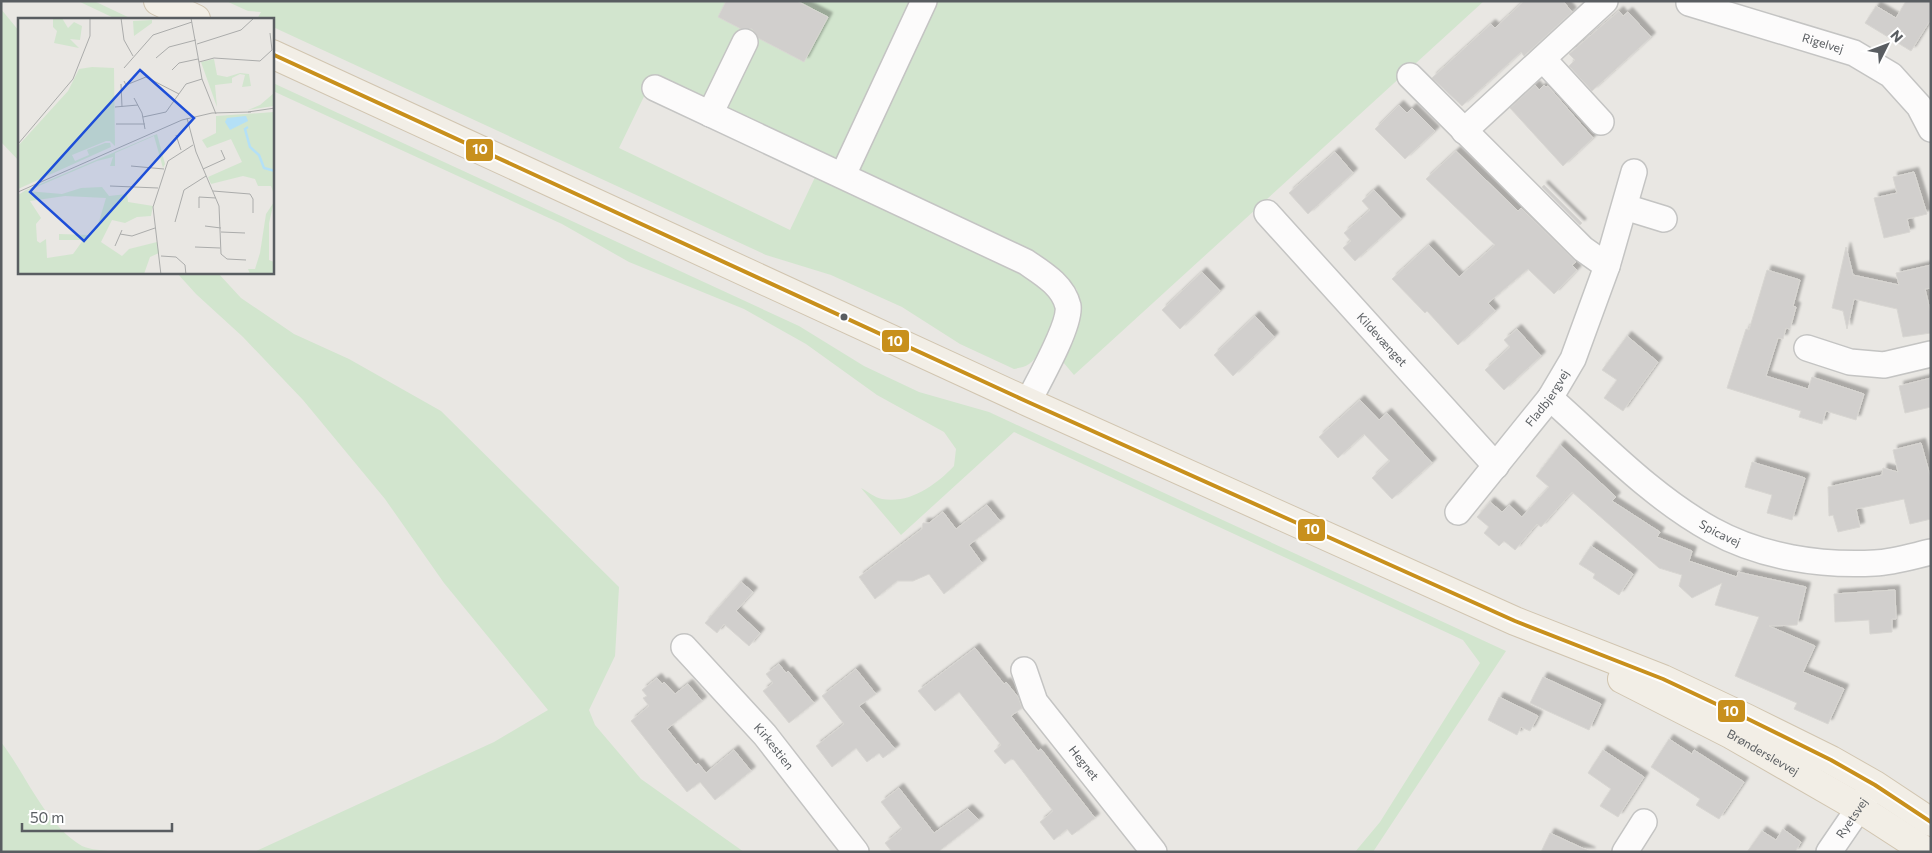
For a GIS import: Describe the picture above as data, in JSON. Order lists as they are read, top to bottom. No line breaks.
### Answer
{"streets":{"main road":["Brønderslevvej"],"street":["Rigelvej","Kildevænget","Fladbjergvej","Spicavej","Kirkestien","Hegnet","Ryetsvej"]},"crossings":[["Kildevænget","Fladbjergvej"],["Fladbjergvej","Spicavej"],["Brønderslevvej","Ryetsvej"]],"lines":["transit line 10"],"scale_bar":"50 m","north":"top right"}
